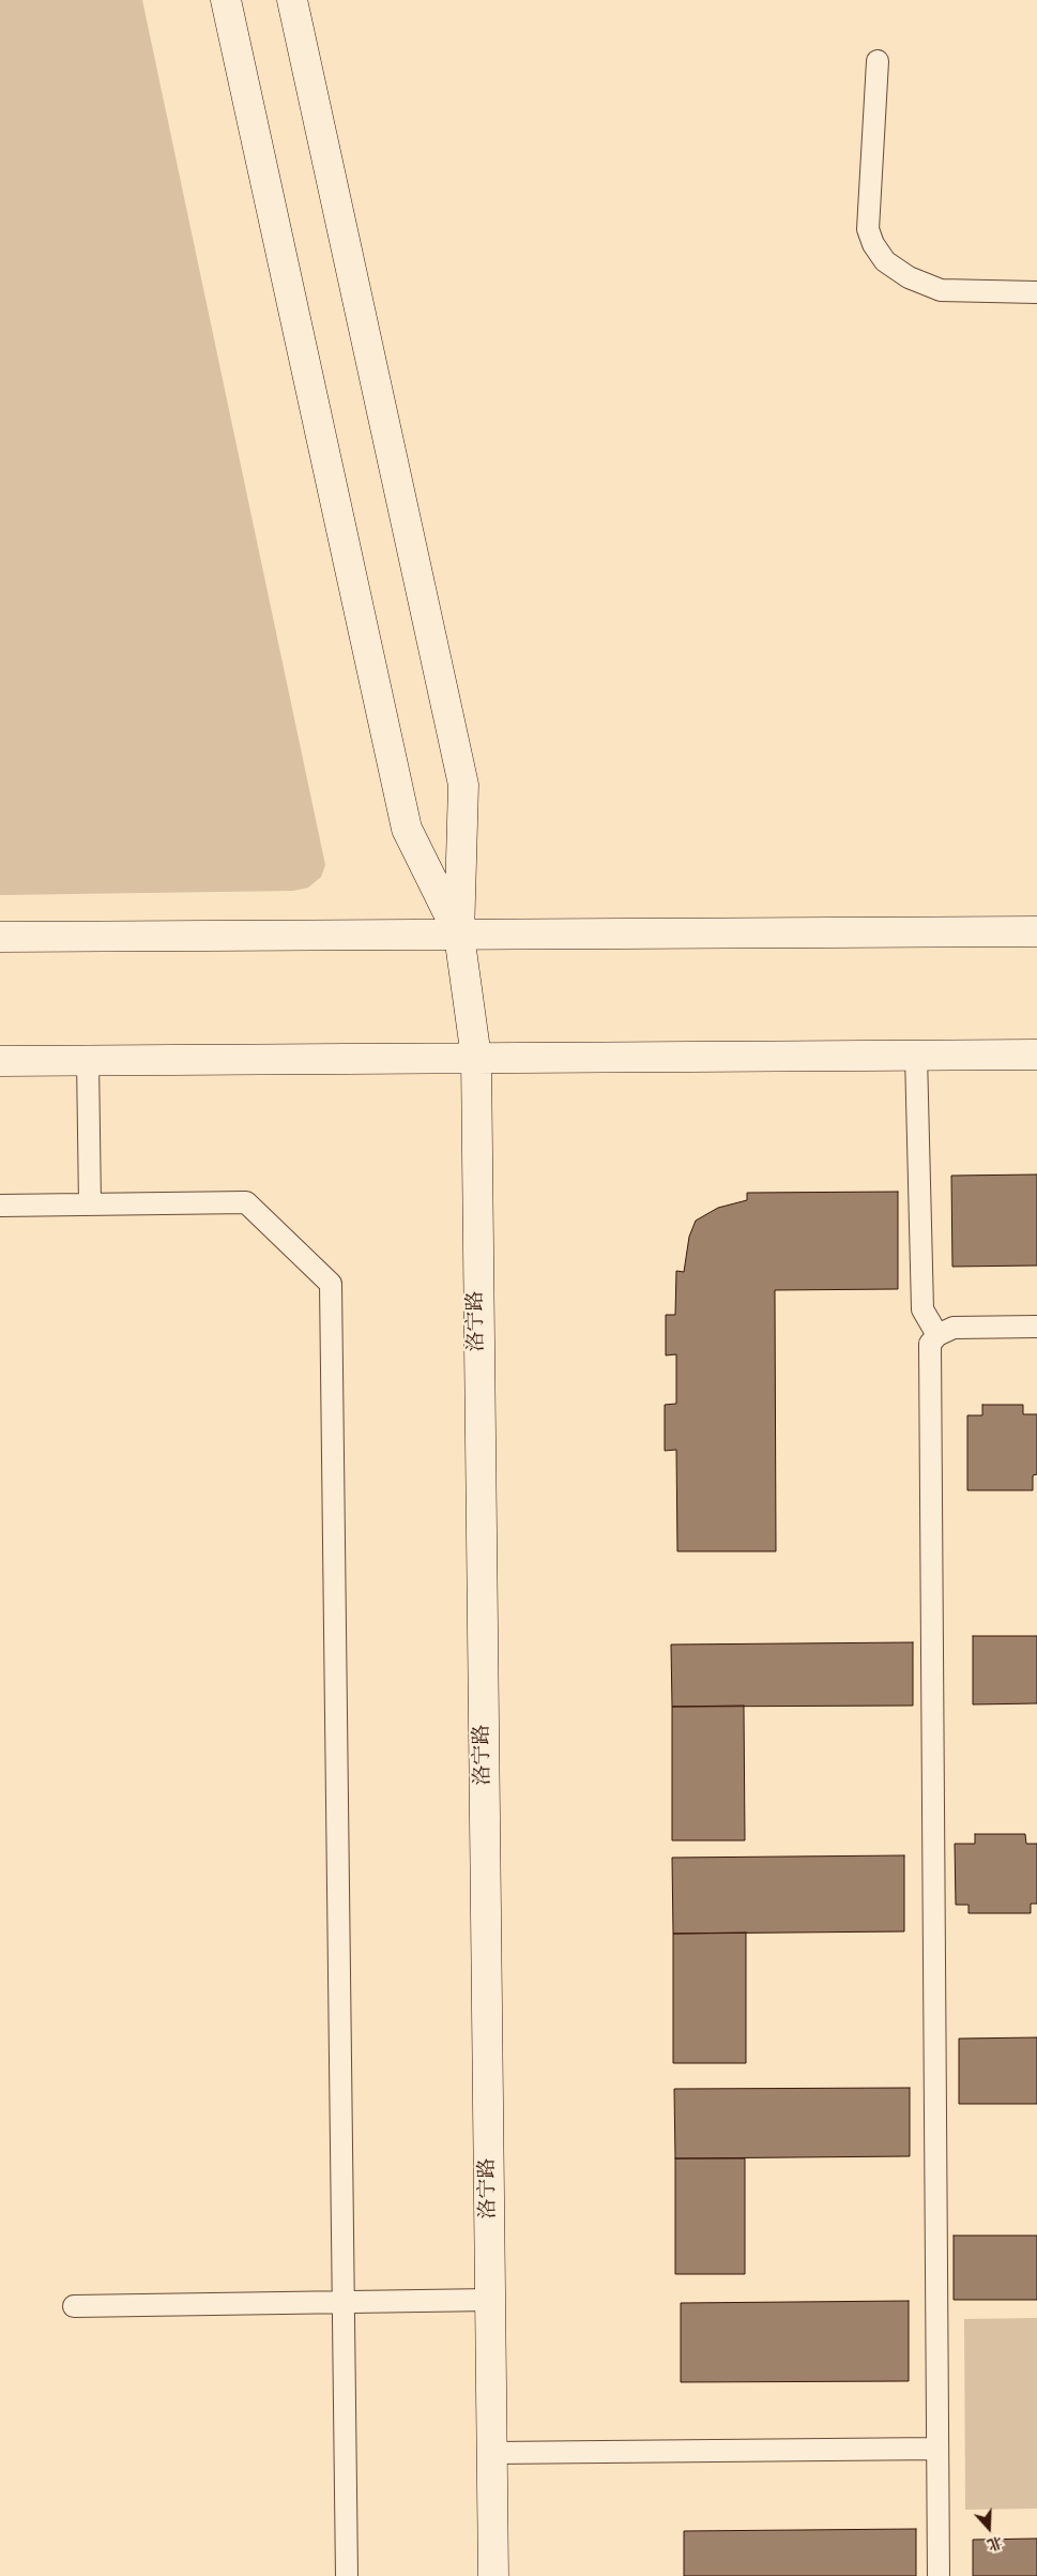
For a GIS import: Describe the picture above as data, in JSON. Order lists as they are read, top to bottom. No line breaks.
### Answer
{"streets":{"main road":["洛宁路"]},"north":"bottom"}
